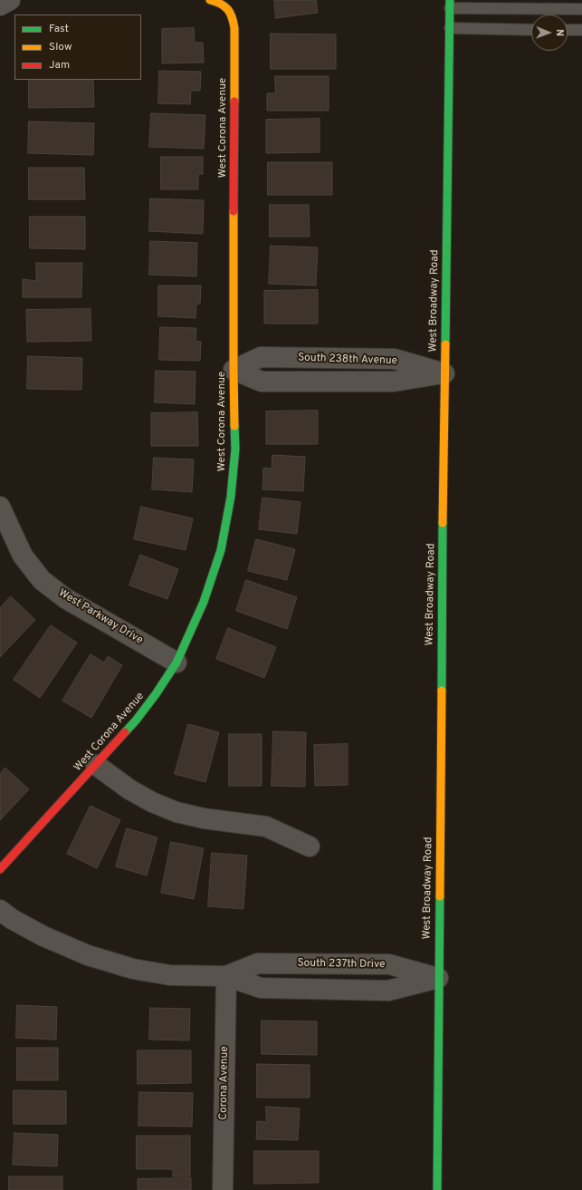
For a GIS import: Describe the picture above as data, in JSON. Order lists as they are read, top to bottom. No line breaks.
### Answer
{"streets":{"main road":["West Corona Avenue","West Broadway Road"],"street":["South 238th Avenue","West Parkway Drive","South 237th Drive","Corona Avenue"]},"crossings":[["West Corona Avenue","South 238th Avenue"],["West Corona Avenue","West Parkway Drive"],["West Broadway Road","South 238th Avenue"],["West Broadway Road","South 237th Drive"],["South 237th Drive","Corona Avenue"]],"legend":["Fast","Slow","Jam"],"north":"right"}
